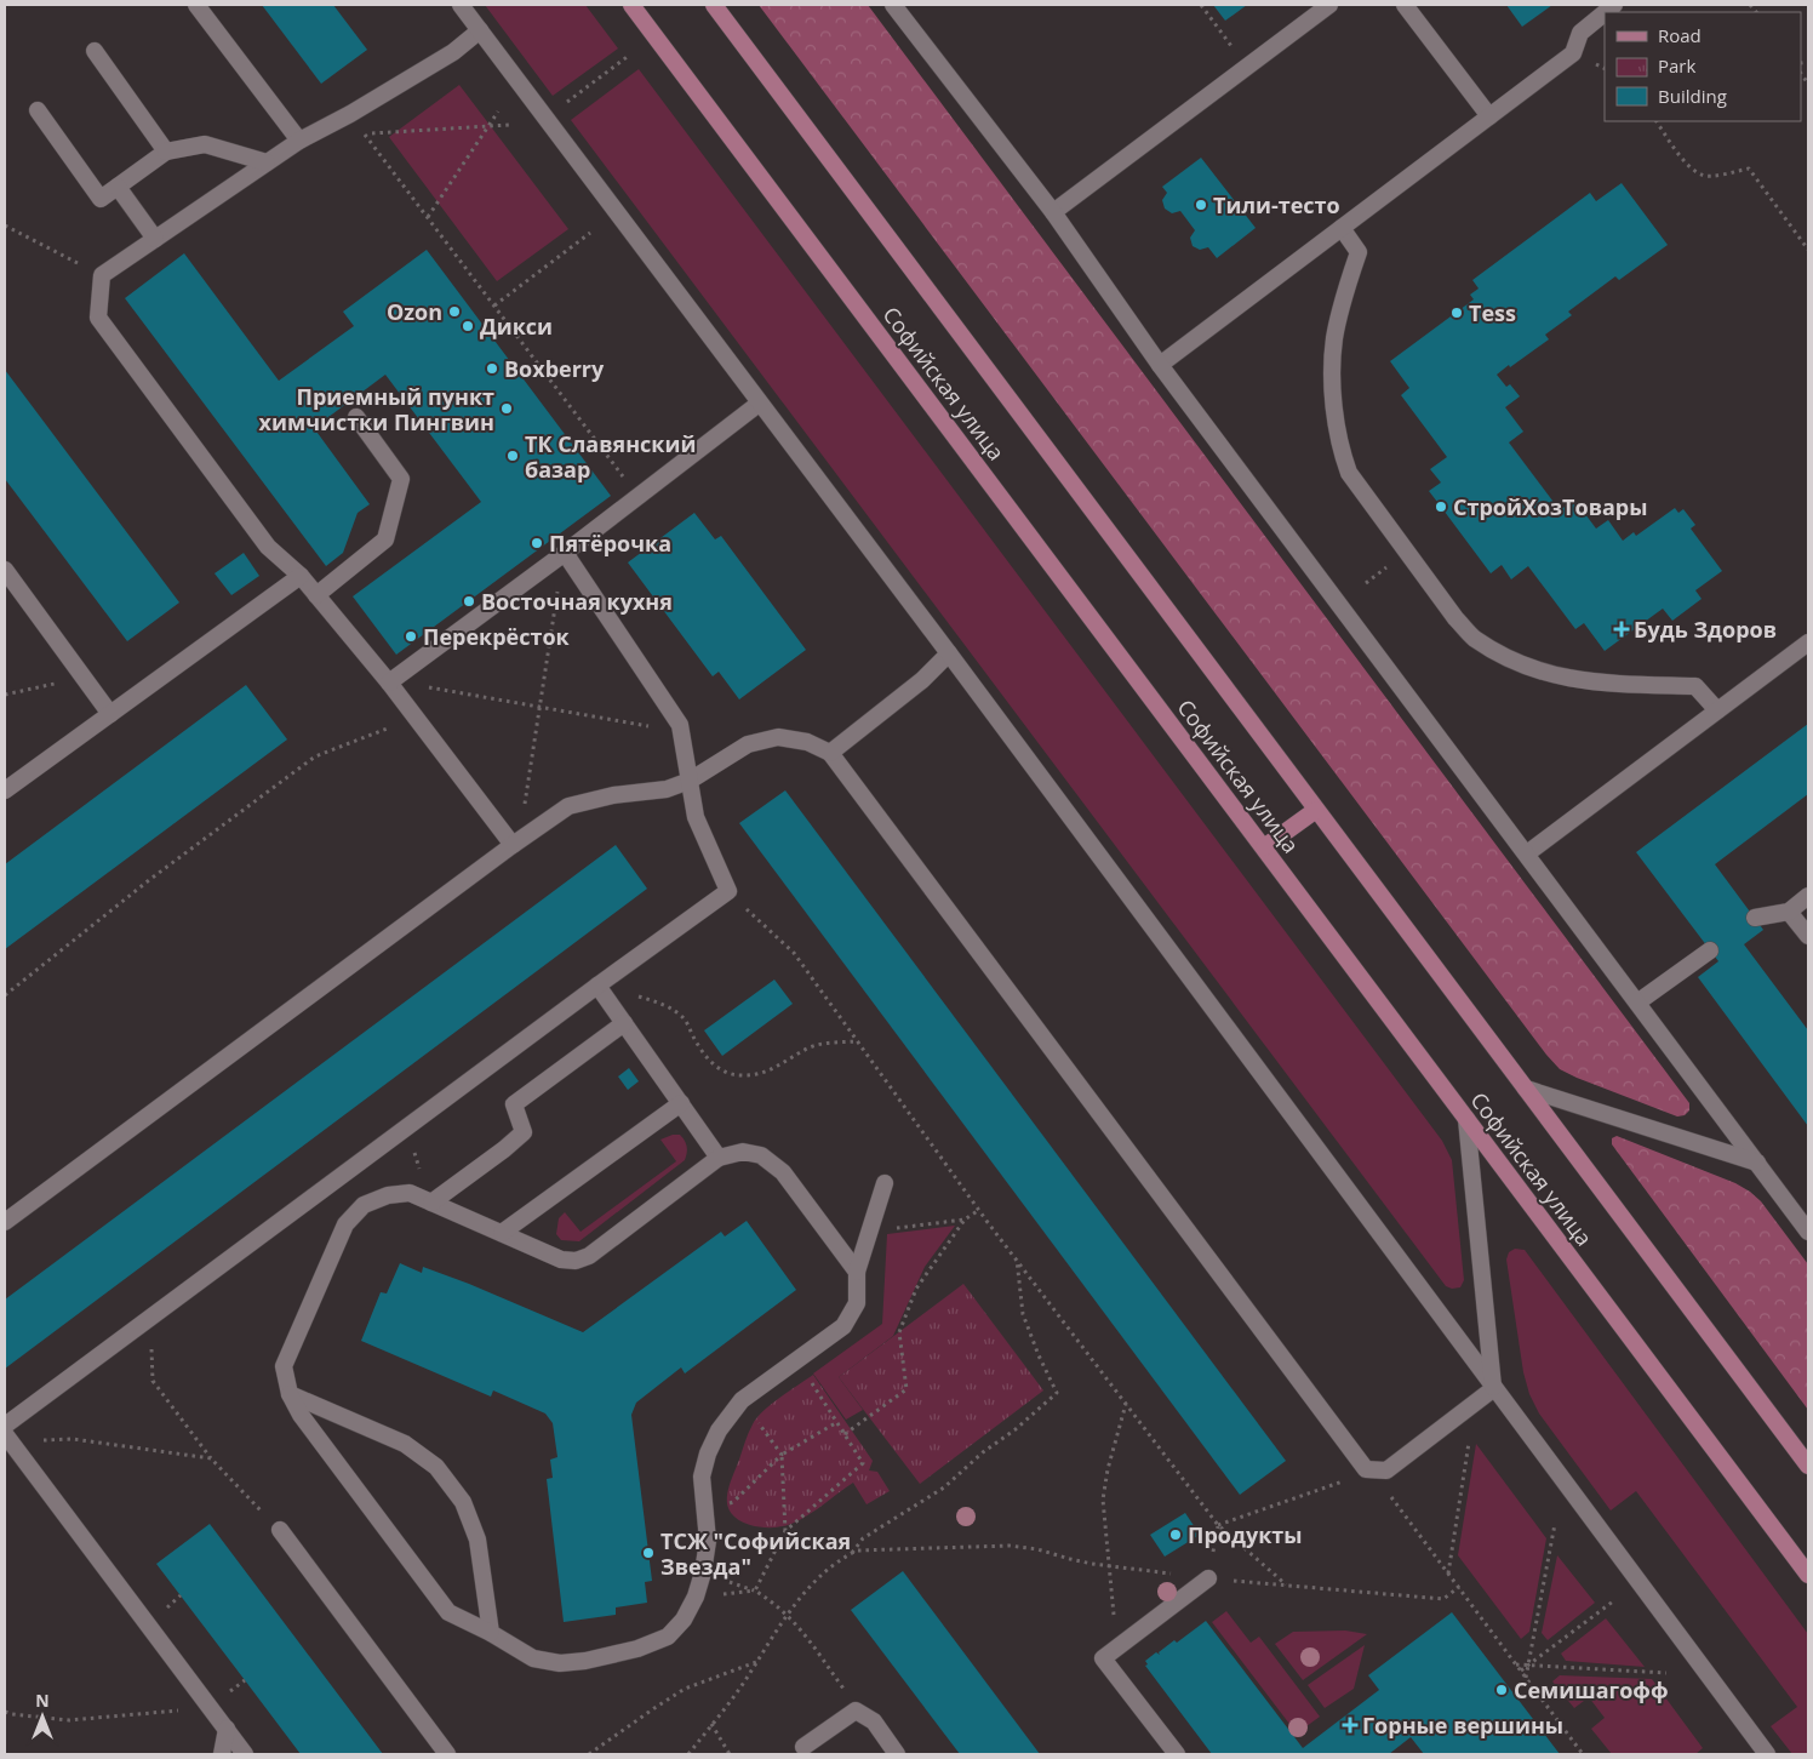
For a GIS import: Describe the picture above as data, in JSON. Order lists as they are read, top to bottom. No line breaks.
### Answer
{"streets":{"main road":["Софийская улица"]},"places":{"other":["Тили-тесто","Ozon","Tess","Дикси","Boxberry","Приемный пункт химчистки Пингвин","ТК Славянский базар","СтройХозТовары","Пятёрочка","Восточная кухня","Перекрёсток","Продукты","ТСЖ \"Софийская Звезда\"","Семишагофф"],"health":["Будь Здоров","Горные вершины"]},"legend":["Road","Park","Building"],"north":"top"}
